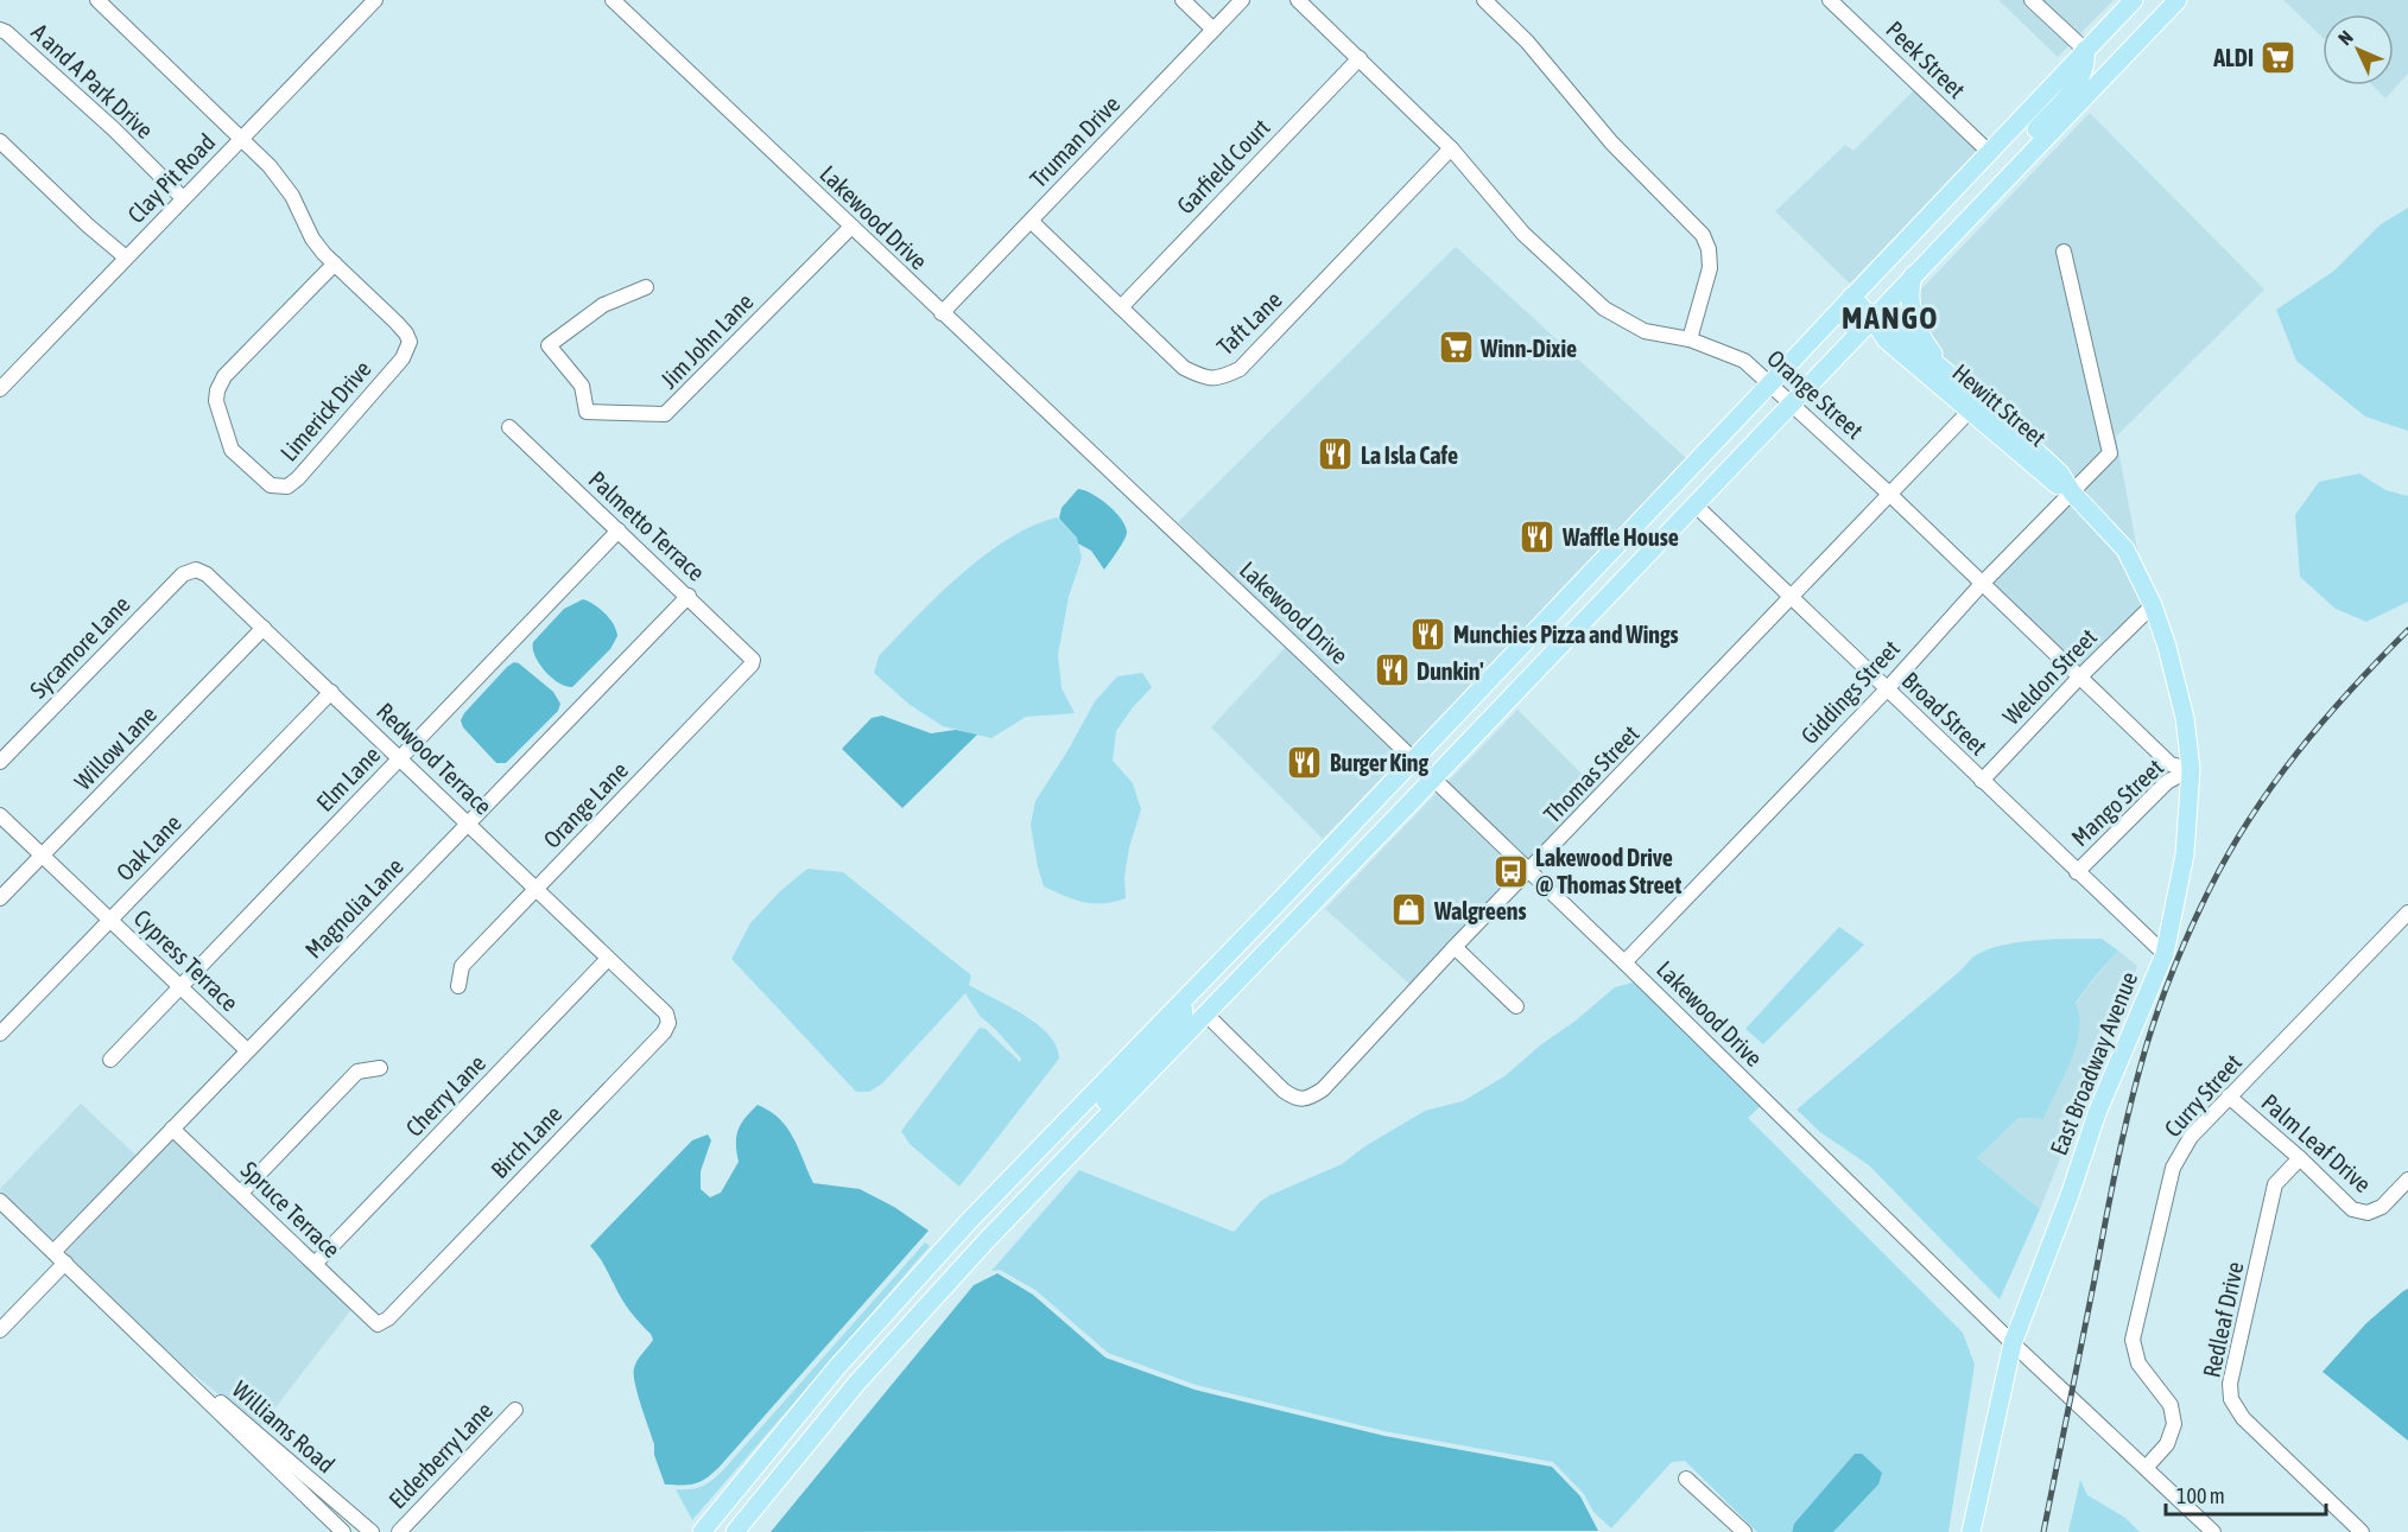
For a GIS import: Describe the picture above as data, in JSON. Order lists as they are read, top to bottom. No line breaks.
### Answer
{"streets":{"main road":["Hewitt Street","East Broadway Avenue"],"street":["Peek Street","A and A Park Drive","Truman Drive","Garfield Court","Clay Pit Road","Lakewood Drive","Taft Lane","Jim John Lane","Orange Street","Limerick Drive","Palmetto Terrace","Sycamore Lane","Weldon Street","Giddings Street","Broad Street","Willow Lane","Redwood Terrace","Thomas Street","Elm Lane","Mango Street","Orange Lane","Oak Lane","Magnolia Lane","Cypress Terrace","Cherry Lane","Curry Street","Birch Lane","Palm Leaf Drive","Spruce Terrace","Redleaf Drive","Williams Road","Elderberry Lane"]},"crossings":[["A and A Park Drive","Clay Pit Road"],["Truman Drive","Lakewood Drive"],["Truman Drive","Taft Lane"],["Garfield Court","Taft Lane"],["Garfield Court","Orange Street"],["Clay Pit Road","Limerick Drive"],["Lakewood Drive","Jim John Lane"],["Lakewood Drive","Giddings Street"],["Lakewood Drive","Thomas Street"],["Lakewood Drive","East Broadway Avenue"],["Lakewood Drive","Curry Street"],["Taft Lane","Orange Street"],["Orange Street","Weldon Street"],["Orange Street","Giddings Street"],["Orange Street","Thomas Street"],["Orange Street","Mango Street"],["Orange Street","East Broadway Avenue"],["Hewitt Street","Weldon Street"],["Hewitt Street","Giddings Street"],["Hewitt Street","Thomas Street"],["Hewitt Street","East Broadway Avenue"],["Palmetto Terrace","Elm Lane"],["Palmetto Terrace","Orange Lane"],["Palmetto Terrace","Magnolia Lane"],["Sycamore Lane","Redwood Terrace"],["Weldon Street","Broad Street"],["Weldon Street","East Broadway Avenue"],["Giddings Street","Broad Street"],["Broad Street","Thomas Street"],["Broad Street","Mango Street"],["Broad Street","East Broadway Avenue"],["Willow Lane","Redwood Terrace"],["Willow Lane","Cypress Terrace"],["Redwood Terrace","Elm Lane"],["Redwood Terrace","Orange Lane"],["Redwood Terrace","Oak Lane"],["Redwood Terrace","Magnolia Lane"],["Redwood Terrace","Cherry Lane"],["Redwood Terrace","Birch Lane"],["Elm Lane","Cypress Terrace"],["Mango Street","East Broadway Avenue"],["Oak Lane","Cypress Terrace"],["Magnolia Lane","Cypress Terrace"],["Magnolia Lane","Spruce Terrace"],["Magnolia Lane","Williams Road"],["Cherry Lane","Spruce Terrace"],["Curry Street","Palm Leaf Drive"],["Birch Lane","Spruce Terrace"],["Palm Leaf Drive","Redleaf Drive"]],"districts":["MANGO"],"places":{"supermarket":["ALDI","Winn-Dixie"],"restaurant":["La Isla Cafe","Waffle House","Munchies Pizza and Wings","Dunkin'","Burger King"],"bus stop":["Lakewood Drive @ Thomas Street"],"shop":["Walgreens"]},"scale_bar":"100 m","north":"top left"}
